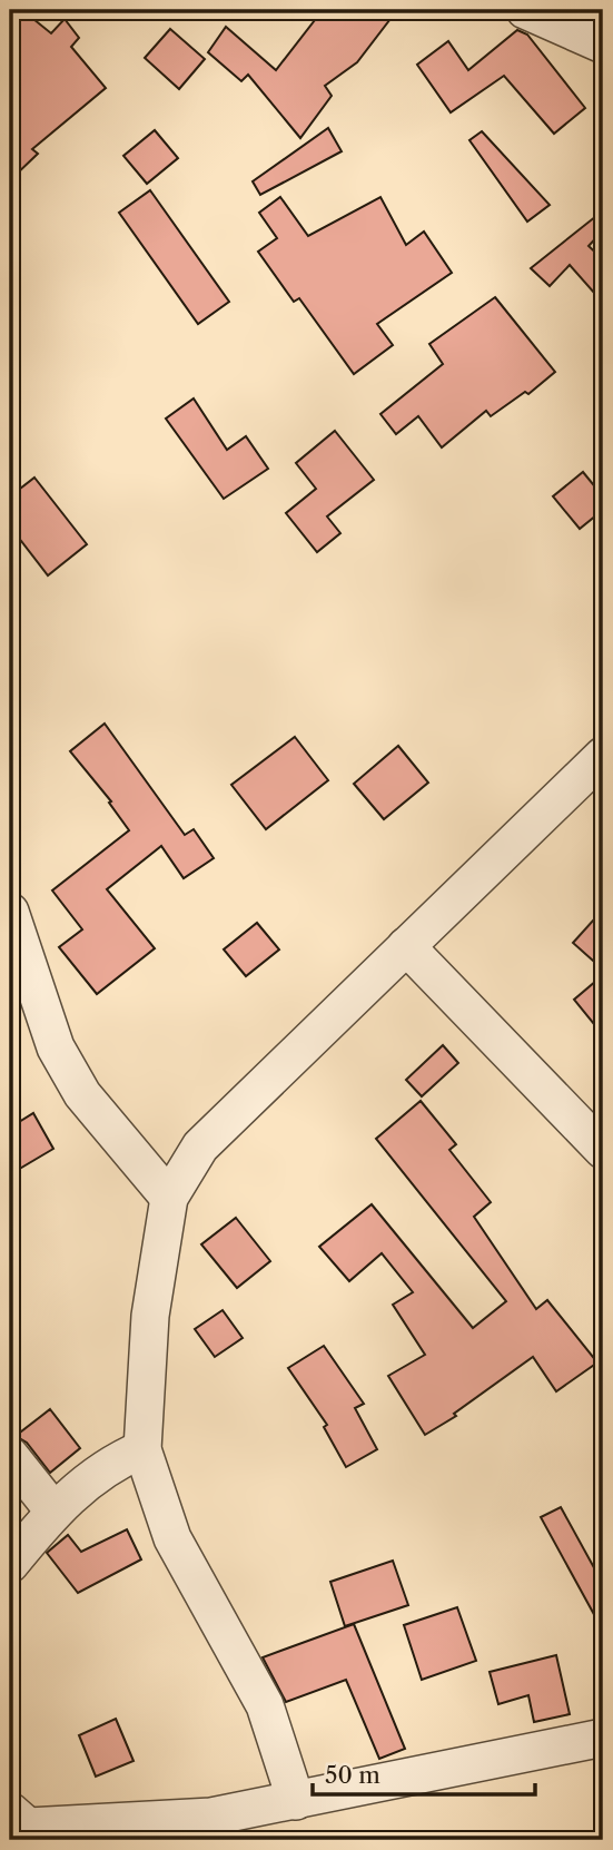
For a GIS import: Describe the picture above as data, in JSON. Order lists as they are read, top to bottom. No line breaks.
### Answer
{"scale_bar":"50 m"}
